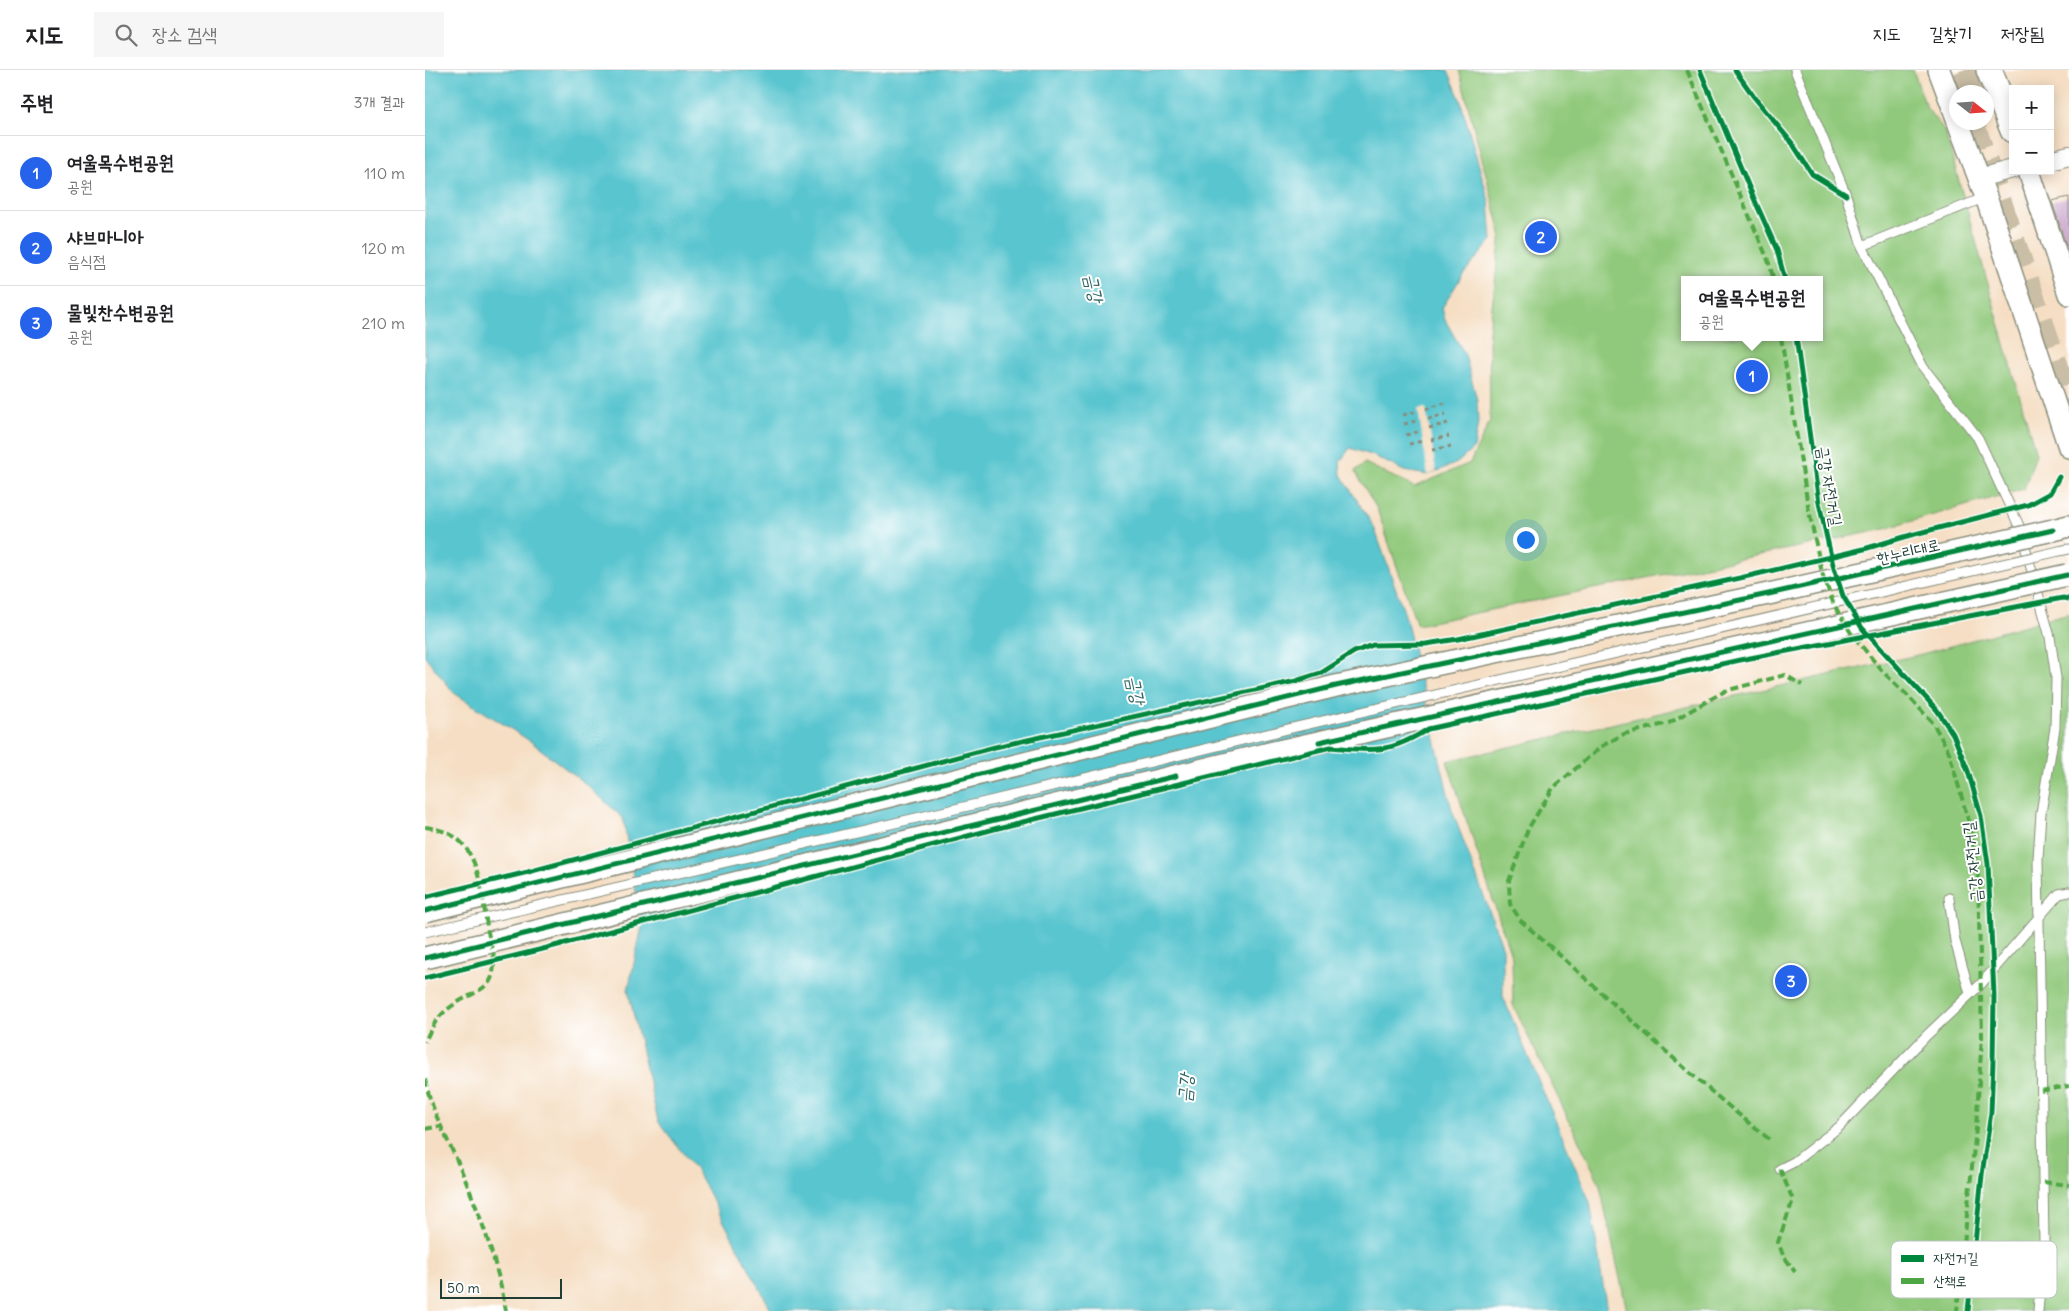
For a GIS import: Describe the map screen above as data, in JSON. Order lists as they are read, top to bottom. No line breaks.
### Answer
{"streets":{"street":["한누리대로"],"cycle path":["금강 자전거길"]},"water":["금강"],"legend":["자전거길","산책로"],"scale_bar":"50 m","north":"right","page":{"header":"지도","search":"장소 검색","nav":["지도","길찾기","저장됨"],"heading":["주변","3개 결과"],"map_buttons":["+","−"],"list":[{"mark":"1","name":"여울목수변공원","note":"공원","value":"110 m"},{"mark":"2","name":"샤브마니아","note":"음식점","value":"120 m"},{"mark":"3","name":"물빛찬수변공원","note":"공원","value":"210 m"}],"pins":["2","1","3"],"popup":["여울목수변공원","공원"],"scale":"50 m"}}
